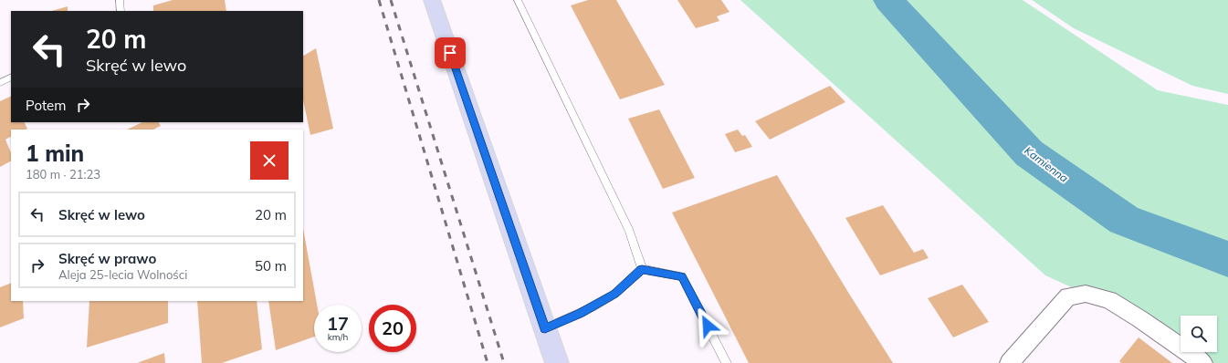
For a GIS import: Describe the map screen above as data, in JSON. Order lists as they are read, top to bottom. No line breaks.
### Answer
{"water":["Kamienna"],"page":{"turn":["20 m","Skręć w lewo"],"then":"Potem","heading":["1 min","180 m · 21:23"],"list":[{"name":"Skręć w lewo","value":"20 m"},{"name":"Skręć w prawo","note":"Aleja 25-lecia Wolności","value":"50 m"}],"speed":"17 km/h","limit":"20"}}
